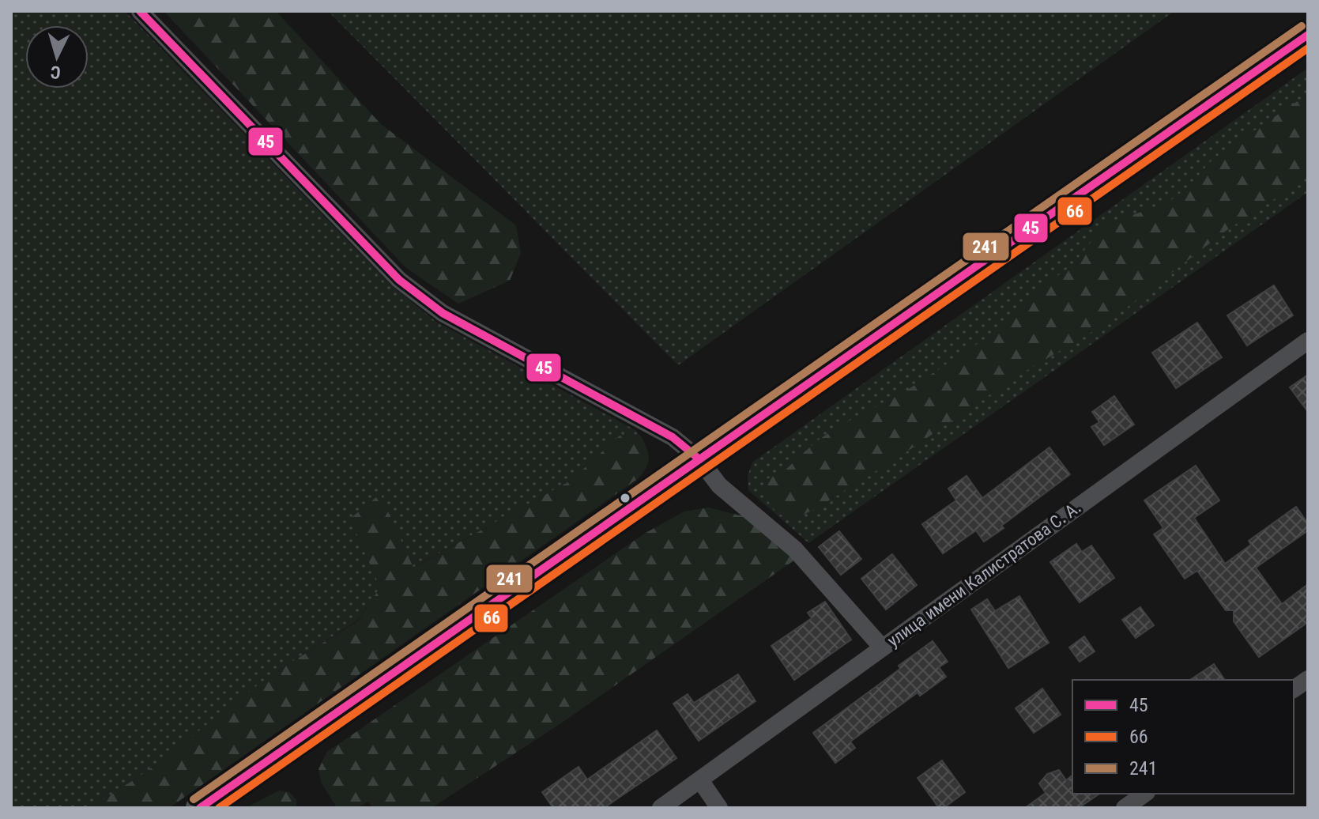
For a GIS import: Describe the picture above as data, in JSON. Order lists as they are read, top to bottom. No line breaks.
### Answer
{"streets":{"street":["улица имени Калистратова С. А."]},"lines":["transit line 45","transit line 241","transit line 66"],"legend":["45","66","241"],"north":"bottom"}
